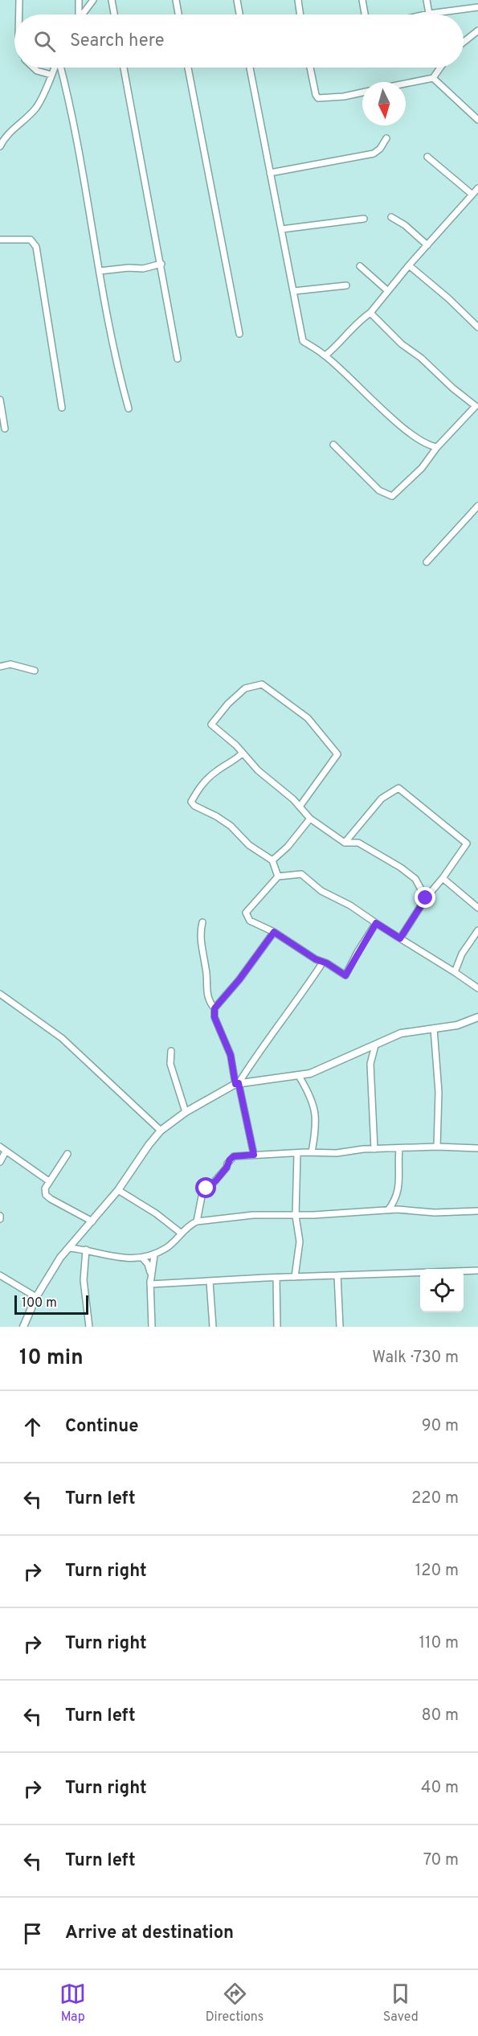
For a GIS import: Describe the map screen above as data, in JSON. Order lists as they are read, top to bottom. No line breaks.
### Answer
{"scale_bar":"100 m","north":"bottom","page":{"search":"Search here","scale":"100 m","heading":["10 min","Walk · 730 m"],"list":[["Continue","90 m"],["Turn left","220 m"],["Turn right","120 m"],["Turn right","110 m"],["Turn left","80 m"],["Turn right","40 m"],["Turn left","70 m"],"Arrive at destination"],"nav":["Map","Directions","Saved"]}}
